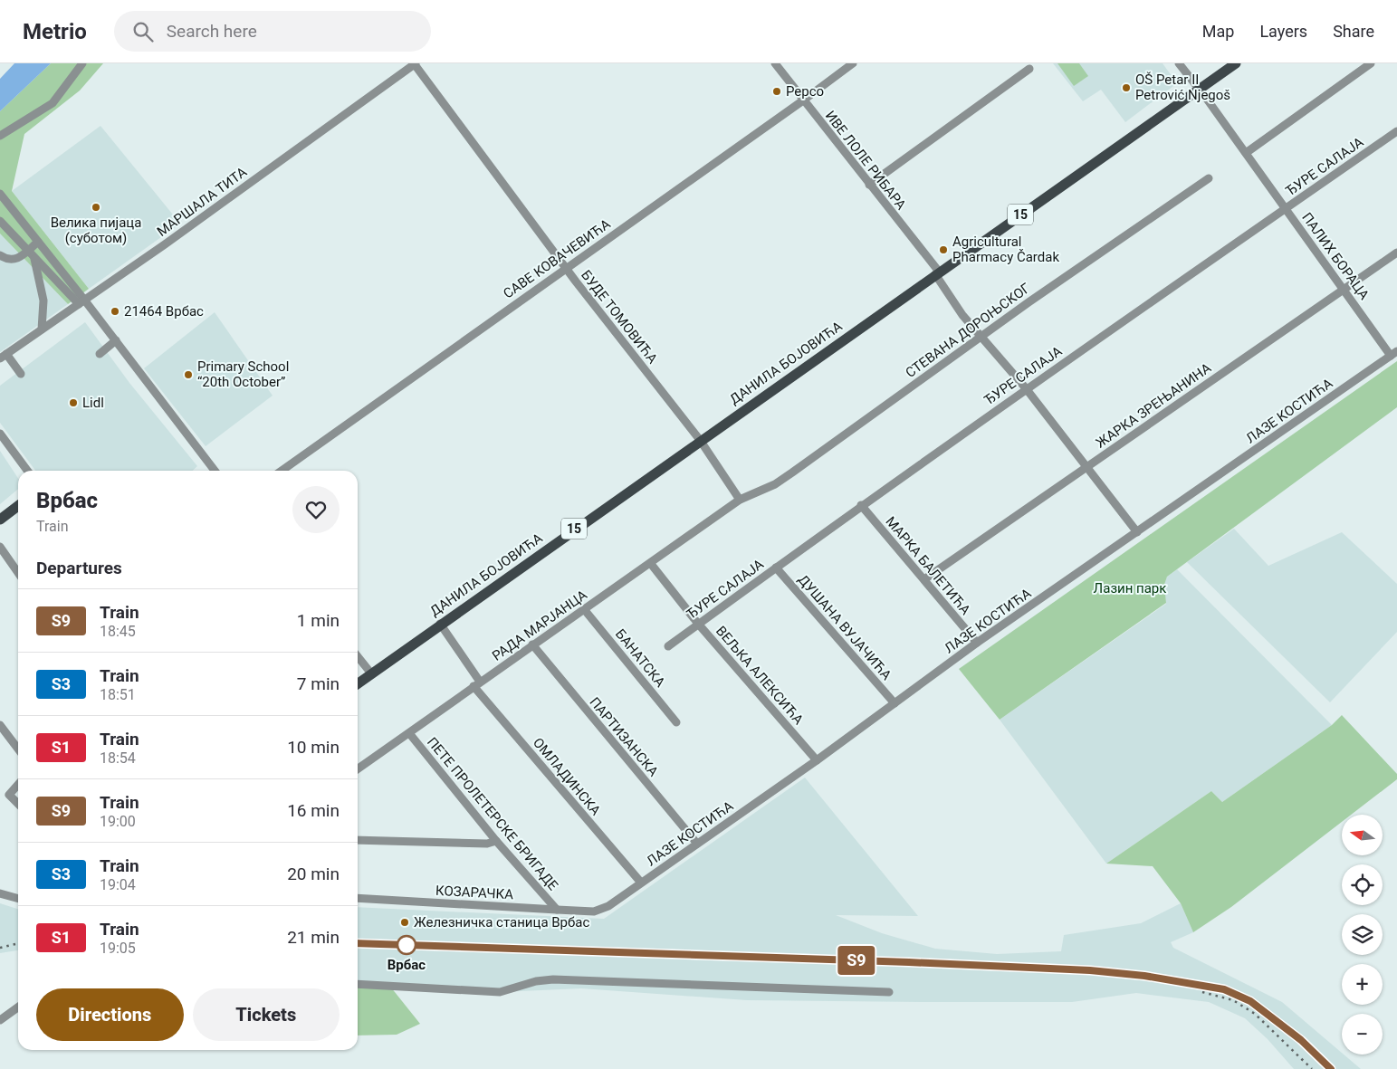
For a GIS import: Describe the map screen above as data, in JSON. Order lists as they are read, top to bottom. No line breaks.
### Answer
{"streets":{"main road":["15","ДАНИЛА БОЈОВИЋА"],"street":["ИВЕ ЛОЛЕ РИБАРА","ЂУРЕ САЛАЈА","МАРШАЛА ТИТА","ПАЛИХ БОРАЦА","САВЕ КОВАЧЕВИЋА","БУДЕ ТОМОВИЋА","СТЕВАНА ДОРОЊСКОГ","ЖАРКА ЗРЕЊАНИНА","ЛАЗЕ КОСТИЋА","МАРКА БАЛЕТИЋА","РАДА МАРЈАНЦА","ДУШАНА ВУЈАЧИЋА","БАНАТСКА","ВЕЉКА АЛЕКСИЋА","ПАРТИЗАНСКА","ОМЛАДИНСКА","ПЕТЕ ПРОЛЕТЕРСКЕ БРИГАДЕ","КОЗАРАЧКА"]},"crossings":[["ИВЕ ЛОЛЕ РИБАРА","ЂУРЕ САЛАЈА"],["ИВЕ ЛОЛЕ РИБАРА","САВЕ КОВАЧЕВИЋА"],["ИВЕ ЛОЛЕ РИБАРА","СТЕВАНА ДОРОЊСКОГ"],["ИВЕ ЛОЛЕ РИБАРА","ДАНИЛА БОЈОВИЋА"],["ИВЕ ЛОЛЕ РИБАРА","ЖАРКА ЗРЕЊАНИНА"],["ИВЕ ЛОЛЕ РИБАРА","ЛАЗЕ КОСТИЋА"],["ЂУРЕ САЛАЈА","ПАЛИХ БОРАЦА"],["ЂУРЕ САЛАЈА","МАРКА БАЛЕТИЋА"],["ЂУРЕ САЛАЈА","ДУШАНА ВУЈАЧИЋА"],["ЂУРЕ САЛАЈА","ВЕЉКА АЛЕКСИЋА"],["МАРШАЛА ТИТА","БУДЕ ТОМОВИЋА"],["ПАЛИХ БОРАЦА","ДАНИЛА БОЈОВИЋА"],["ПАЛИХ БОРАЦА","ЖАРКА ЗРЕЊАНИНА"],["ПАЛИХ БОРАЦА","ЛАЗЕ КОСТИЋА"],["САВЕ КОВАЧЕВИЋА","БУДЕ ТОМОВИЋА"],["БУДЕ ТОМОВИЋА","СТЕВАНА ДОРОЊСКОГ"],["БУДЕ ТОМОВИЋА","ДАНИЛА БОЈОВИЋА"],["БУДЕ ТОМОВИЋА","РАДА МАРЈАНЦА"],["СТЕВАНА ДОРОЊСКОГ","РАДА МАРЈАНЦА"],["ДАНИЛА БОЈОВИЋА","ОМЛАДИНСКА"],["ЖАРКА ЗРЕЊАНИНА","МАРКА БАЛЕТИЋА"],["ЛАЗЕ КОСТИЋА","МАРКА БАЛЕТИЋА"],["ЛАЗЕ КОСТИЋА","ДУШАНА ВУЈАЧИЋА"],["ЛАЗЕ КОСТИЋА","ВЕЉКА АЛЕКСИЋА"],["ЛАЗЕ КОСТИЋА","ПАРТИЗАНСКА"],["ЛАЗЕ КОСТИЋА","ОМЛАДИНСКА"],["ЛАЗЕ КОСТИЋА","КОЗАРАЧКА"],["РАДА МАРЈАНЦА","БАНАТСКА"],["РАДА МАРЈАНЦА","ВЕЉКА АЛЕКСИЋА"],["РАДА МАРЈАНЦА","ПАРТИЗАНСКА"],["РАДА МАРЈАНЦА","ОМЛАДИНСКА"],["РАДА МАРЈАНЦА","ПЕТЕ ПРОЛЕТЕРСКЕ БРИГАДЕ"],["ПЕТЕ ПРОЛЕТЕРСКЕ БРИГАДЕ","КОЗАРАЧКА"]],"parks":["Лазин парк"],"places":["OŠ Petar II Petrović Njegoš","Pepco","Велика пијаца (суботом)","Agricultural Pharmacy Čardak","21464 Врбас","Primary School “20th October”","Lidl","Железничка станица Врбас","Врбас"],"north":"left","page":{"header":"Metrio","search":"Search here","nav":["Map","Layers","Share"],"on_map":"S9","heading":[["Врбас","Train"],"Departures"],"list":[{"mark":"S9","name":"Train","note":"18:45","value":"1 min"},{"mark":"S3","name":"Train","note":"18:51","value":"7 min"},{"mark":"S1","name":"Train","note":"18:54","value":"10 min"},{"mark":"S9","name":"Train","note":"19:00","value":"16 min"},{"mark":"S3","name":"Train","note":"19:04","value":"20 min"},{"mark":"S1","name":"Train","note":"19:05","value":"21 min"}],"map_buttons":["+","−"],"buttons":["Directions","Tickets"]}}
